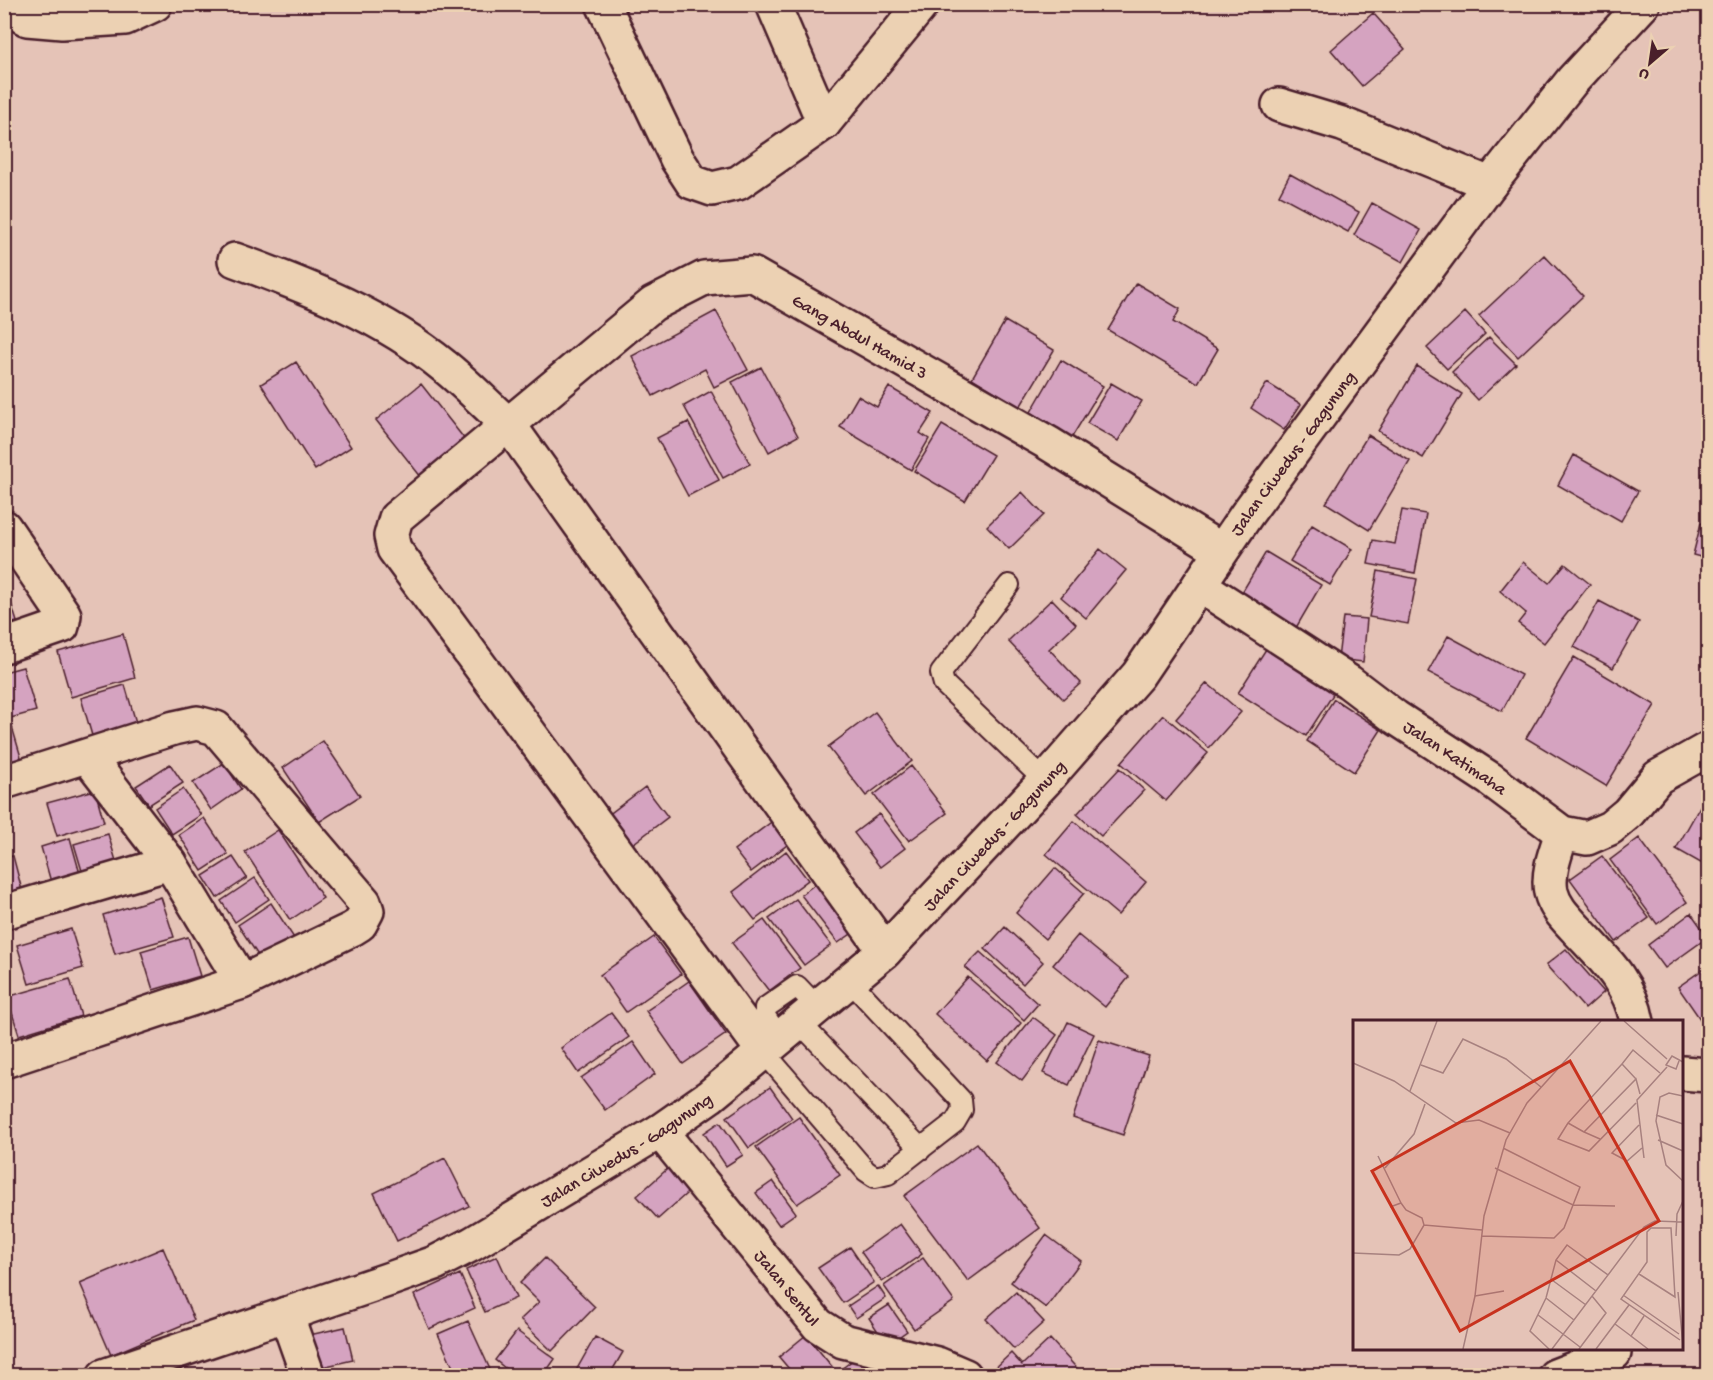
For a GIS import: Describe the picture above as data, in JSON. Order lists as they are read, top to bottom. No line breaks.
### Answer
{"streets":{"street":["Gang Abdul Hamid 3","Jalan Ciwedus - Gagunung","Jalan Katimaha","Jalan Sentul"]},"crossings":[["Gang Abdul Hamid 3","Jalan Ciwedus - Gagunung"],["Jalan Ciwedus - Gagunung","Jalan Katimaha"],["Jalan Ciwedus - Gagunung","Jalan Sentul"]],"north":"bottom left"}
